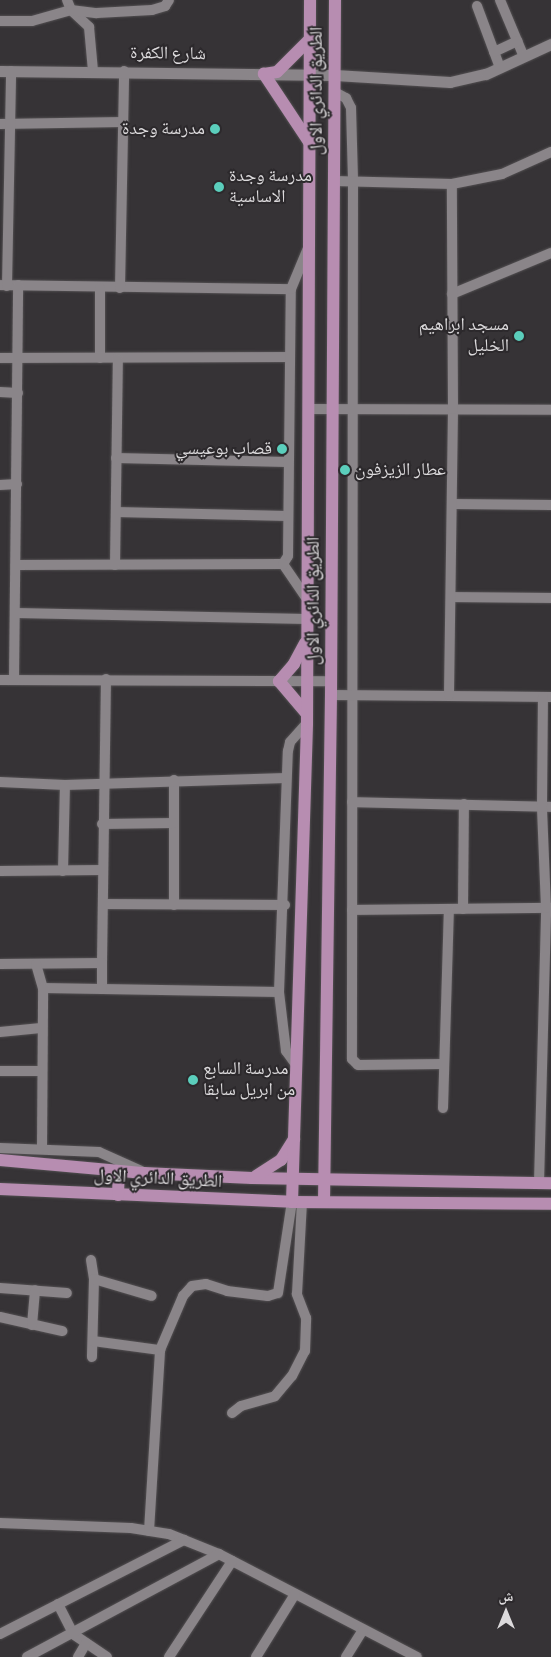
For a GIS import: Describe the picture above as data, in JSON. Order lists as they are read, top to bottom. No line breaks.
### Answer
{"streets":{"main road":["الطريق الدائري الاول"],"street":["شارع الكفرة"]},"crossings":[["شارع الكفرة","الطريق الدائري الاول"]],"places":["مدرسة وجدة","مدرسة وجدة الاساسية","مسجد ابراهيم الخليل","قصاب بوعيسي","عطار الزيزفون","مدرسة السابع من ابريل سابقا"],"north":"top"}
